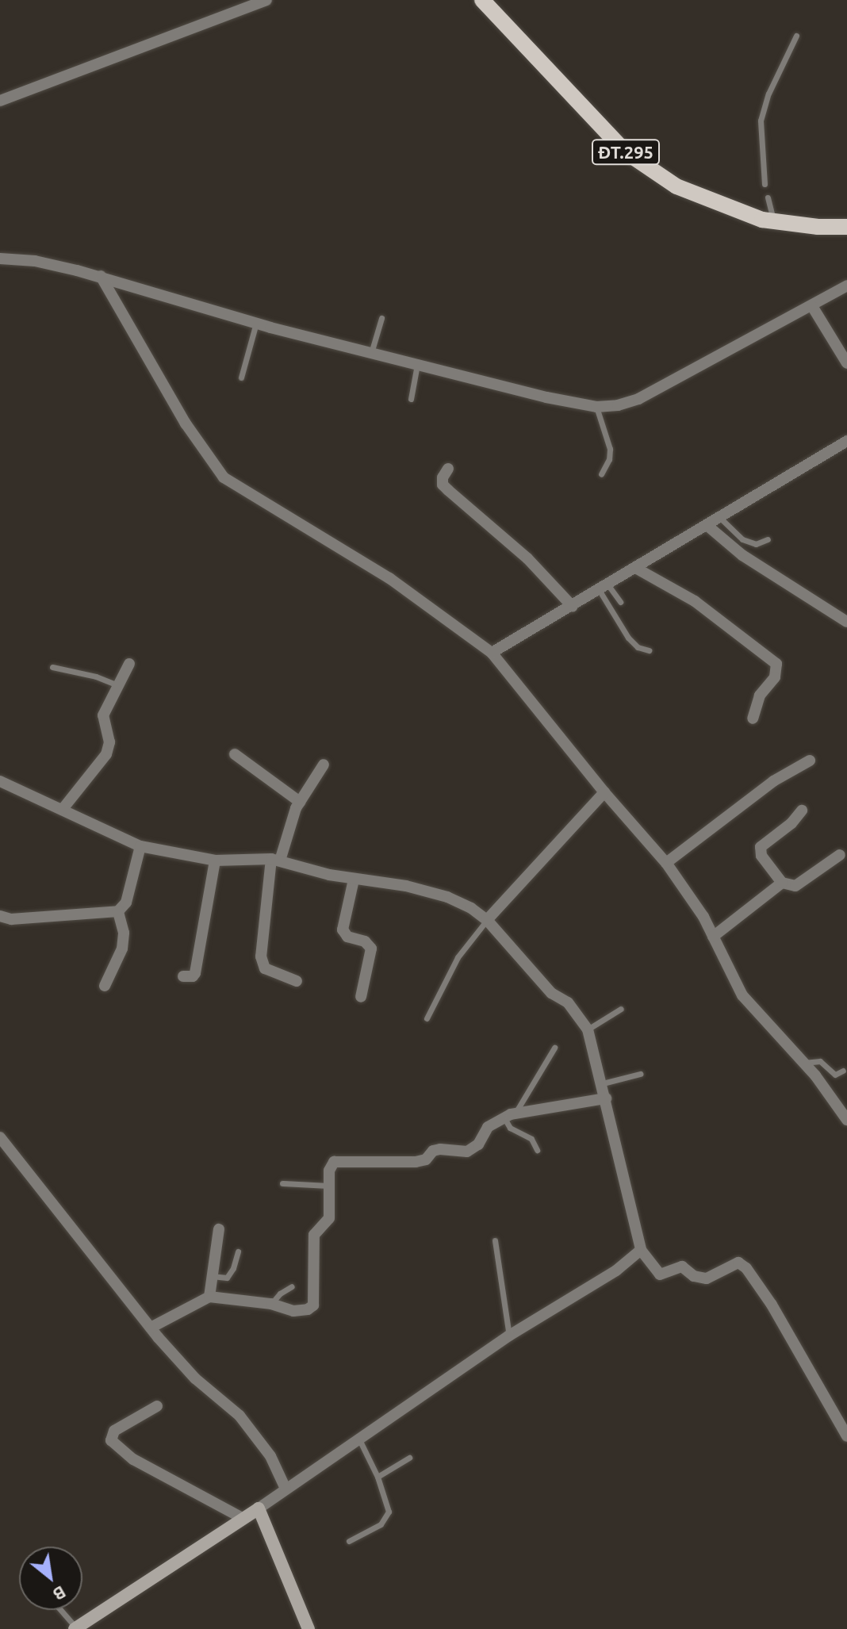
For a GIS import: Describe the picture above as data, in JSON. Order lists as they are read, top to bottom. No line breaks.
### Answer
{"streets":{"main road":["ĐT.295"]},"north":"bottom right"}
